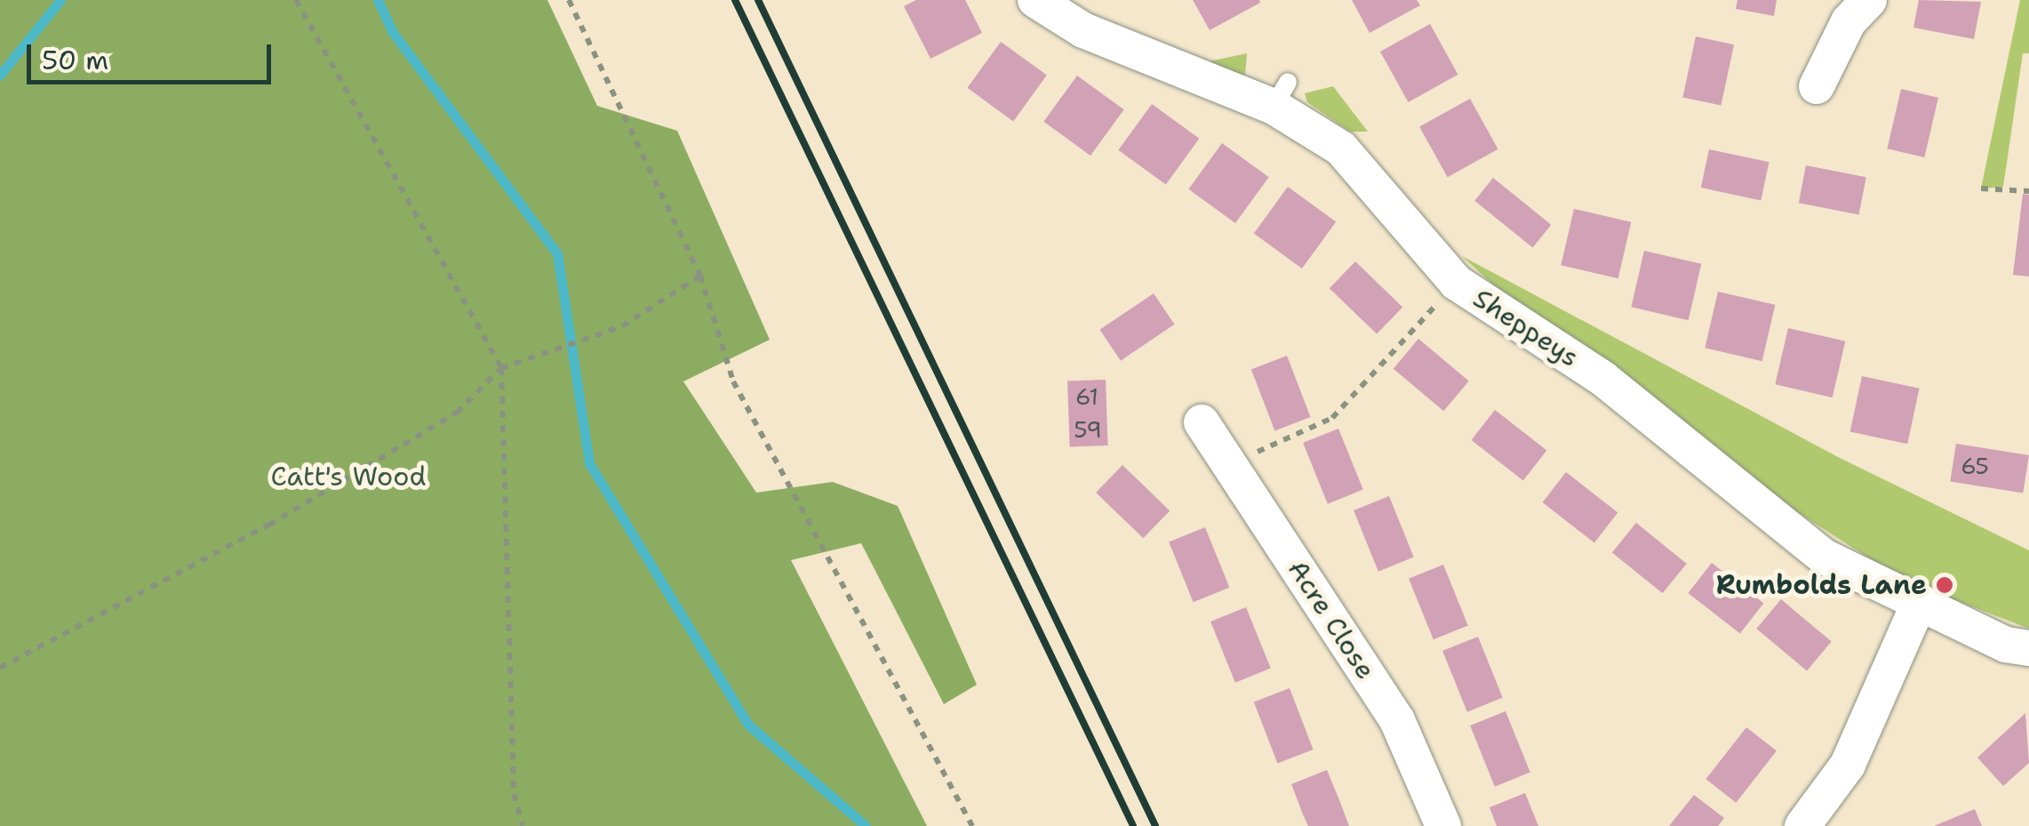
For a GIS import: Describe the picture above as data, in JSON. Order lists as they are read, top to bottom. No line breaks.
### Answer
{"streets":{"street":["Sheppeys","Acre Close"]},"parks":["Catt's Wood"],"places":["Rumbolds Lane"],"house_numbers":["61","59","65"],"scale_bar":"50 m"}
